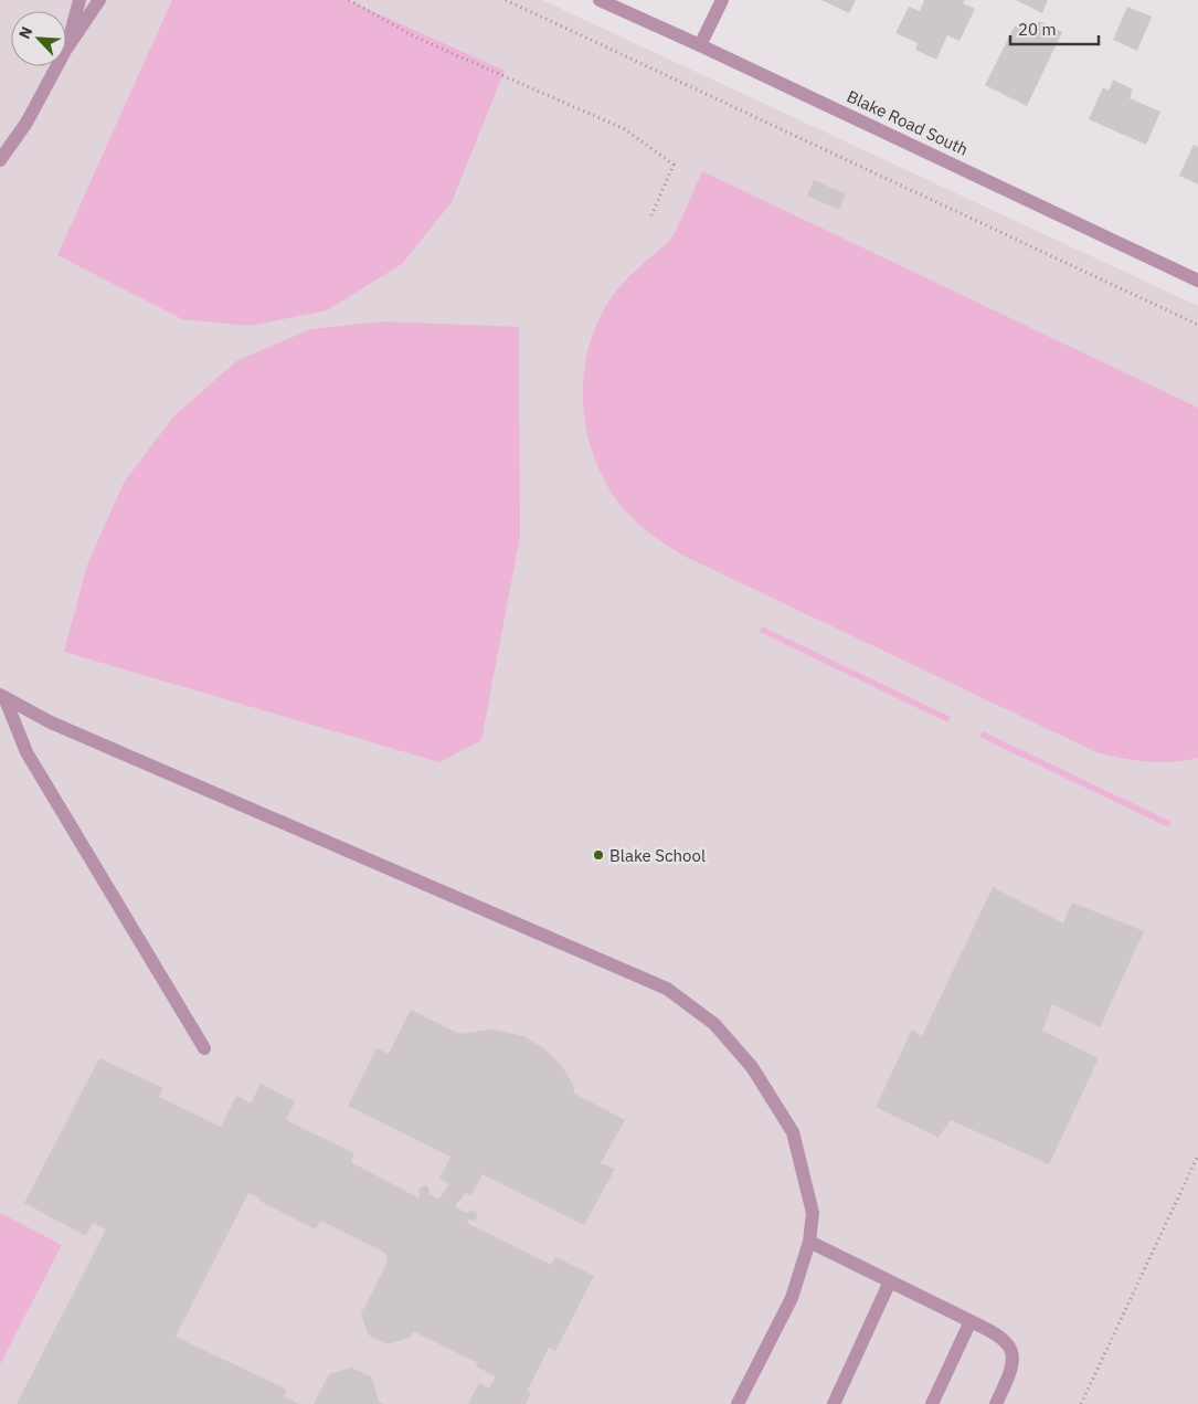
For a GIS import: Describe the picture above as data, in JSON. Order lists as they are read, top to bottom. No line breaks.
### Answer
{"streets":{"street":["Blake Road South"]},"places":["Blake School"],"scale_bar":"20 m","north":"top left"}
